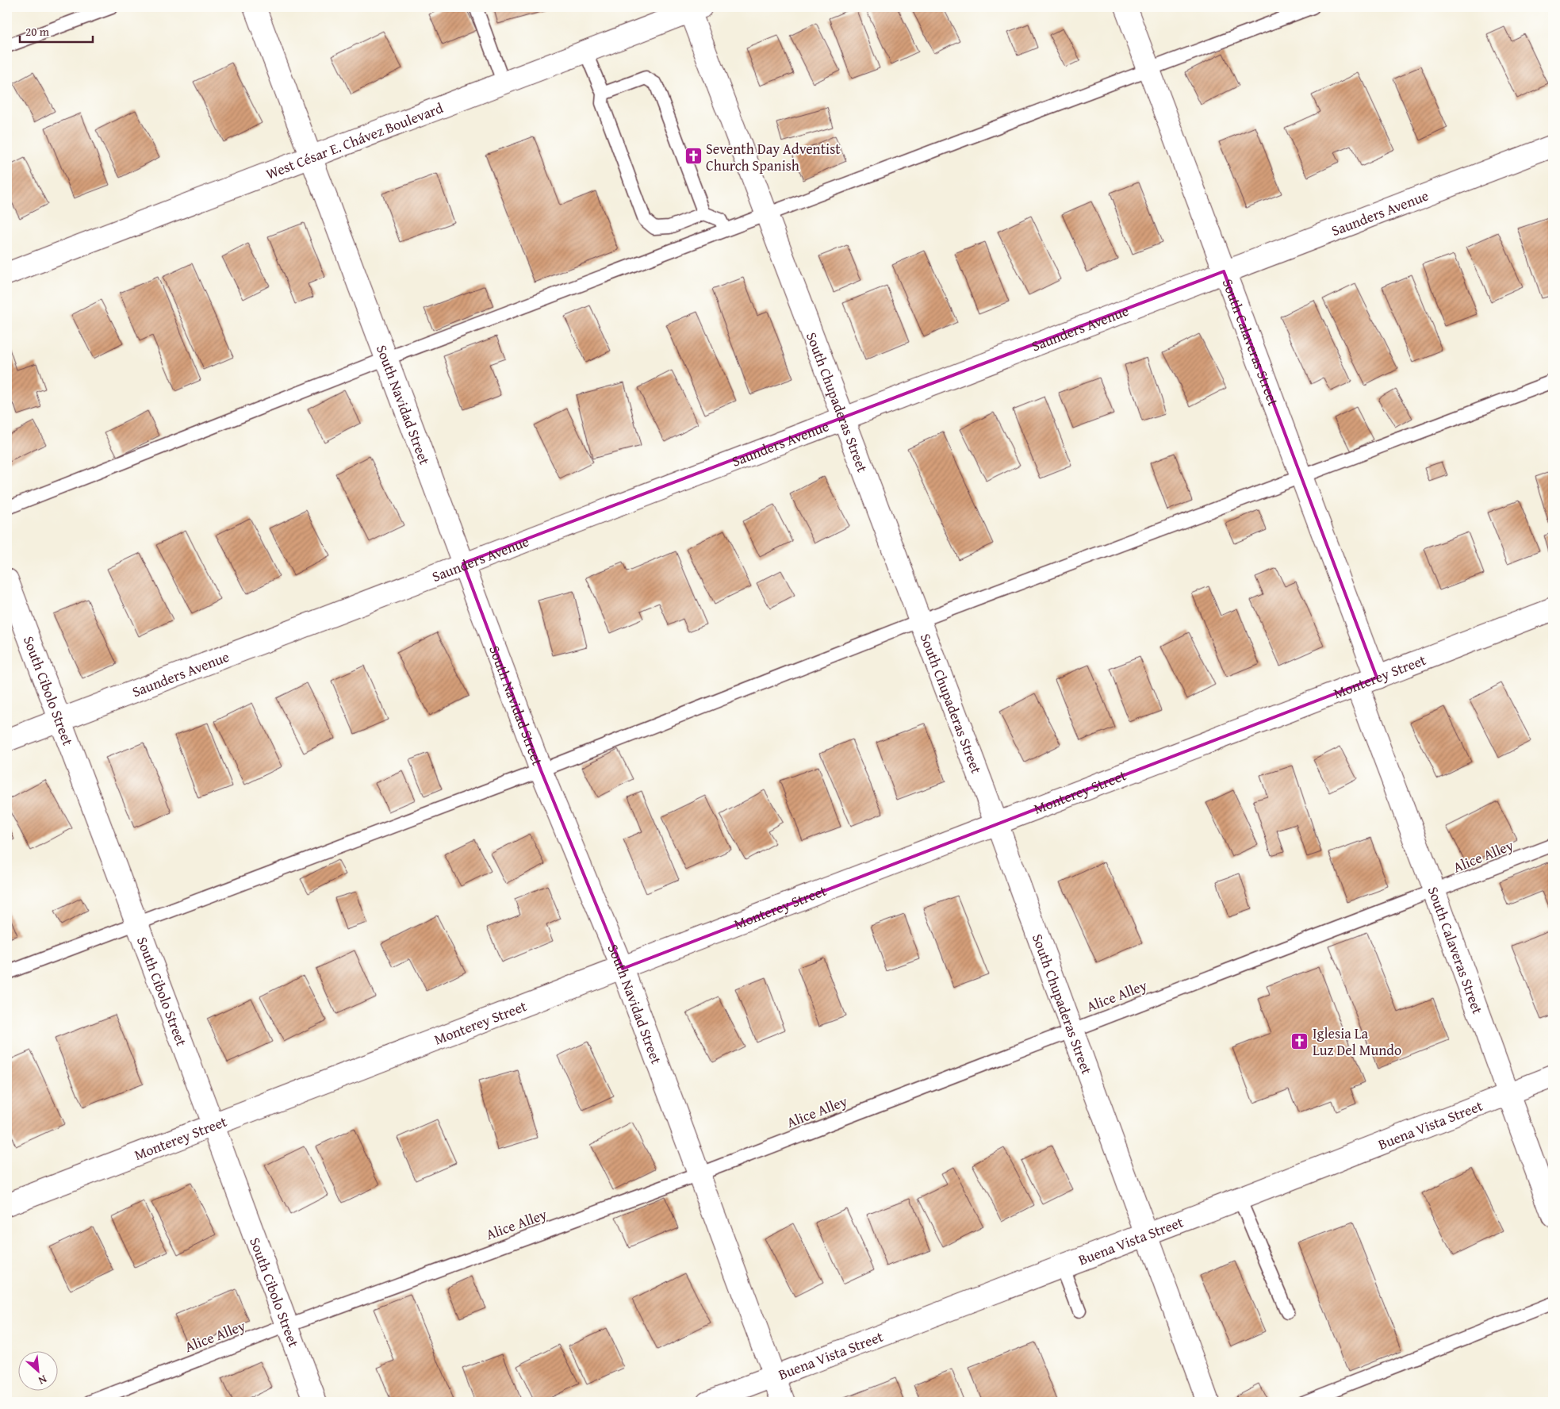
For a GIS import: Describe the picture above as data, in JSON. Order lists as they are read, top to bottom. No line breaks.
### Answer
{"streets":{"street":["West César E. Chávez Boulevard","Saunders Avenue","South Calaveras Street","South Chupaderas Street","South Navidad Street","Monterey Street","South Cibolo Street","Buena Vista Street"],"lane":["Alice Alley"]},"crossings":[["West César E. Chávez Boulevard","South Chupaderas Street"],["West César E. Chávez Boulevard","South Navidad Street"],["Saunders Avenue","South Calaveras Street"],["Saunders Avenue","South Chupaderas Street"],["Saunders Avenue","South Navidad Street"],["Saunders Avenue","South Cibolo Street"],["South Calaveras Street","Monterey Street"],["South Calaveras Street","Alice Alley"],["South Calaveras Street","Buena Vista Street"],["South Chupaderas Street","Monterey Street"],["South Chupaderas Street","Alice Alley"],["South Chupaderas Street","Buena Vista Street"],["South Navidad Street","Monterey Street"],["South Navidad Street","Alice Alley"],["South Navidad Street","Buena Vista Street"],["Monterey Street","South Cibolo Street"],["South Cibolo Street","Alice Alley"]],"places":{"church":["Seventh Day Adventist Church Spanish","Iglesia La Luz Del Mundo"]},"scale_bar":"20 m","north":"bottom right"}
